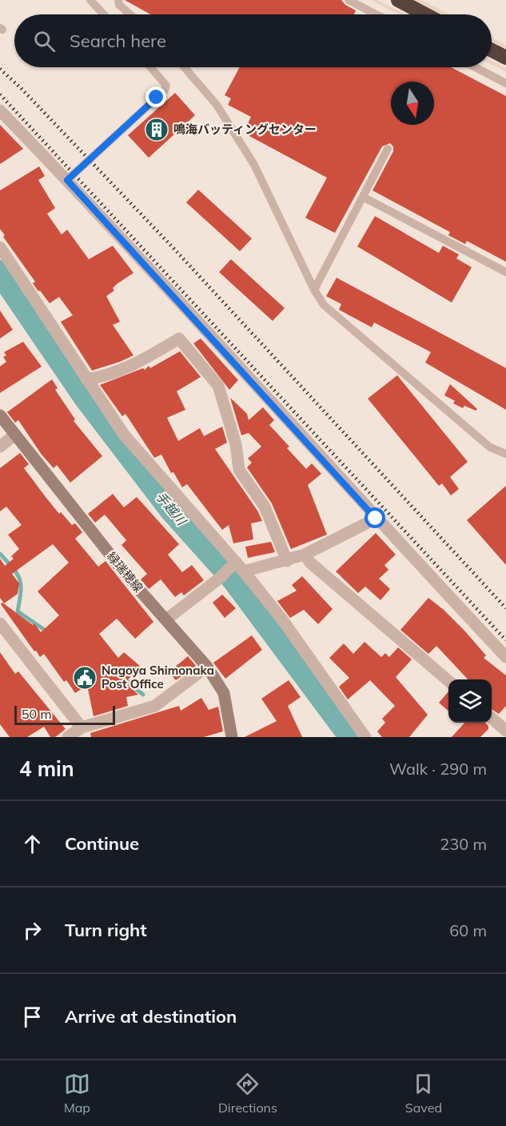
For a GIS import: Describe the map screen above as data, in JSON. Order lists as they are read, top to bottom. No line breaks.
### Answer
{"streets":{"main road":["緑瑞穂線"]},"water":["手越川"],"places":{"building":["鳴海バッティングセンター"],"public building":["Nagoya Shimonaka Post Office"]},"scale_bar":"50 m","north":"bottom","page":{"search":"Search here","scale":"50 m","heading":["4 min","Walk · 290 m"],"list":[["Continue","230 m"],["Turn right","60 m"],"Arrive at destination"],"nav":["Map","Directions","Saved"]}}
